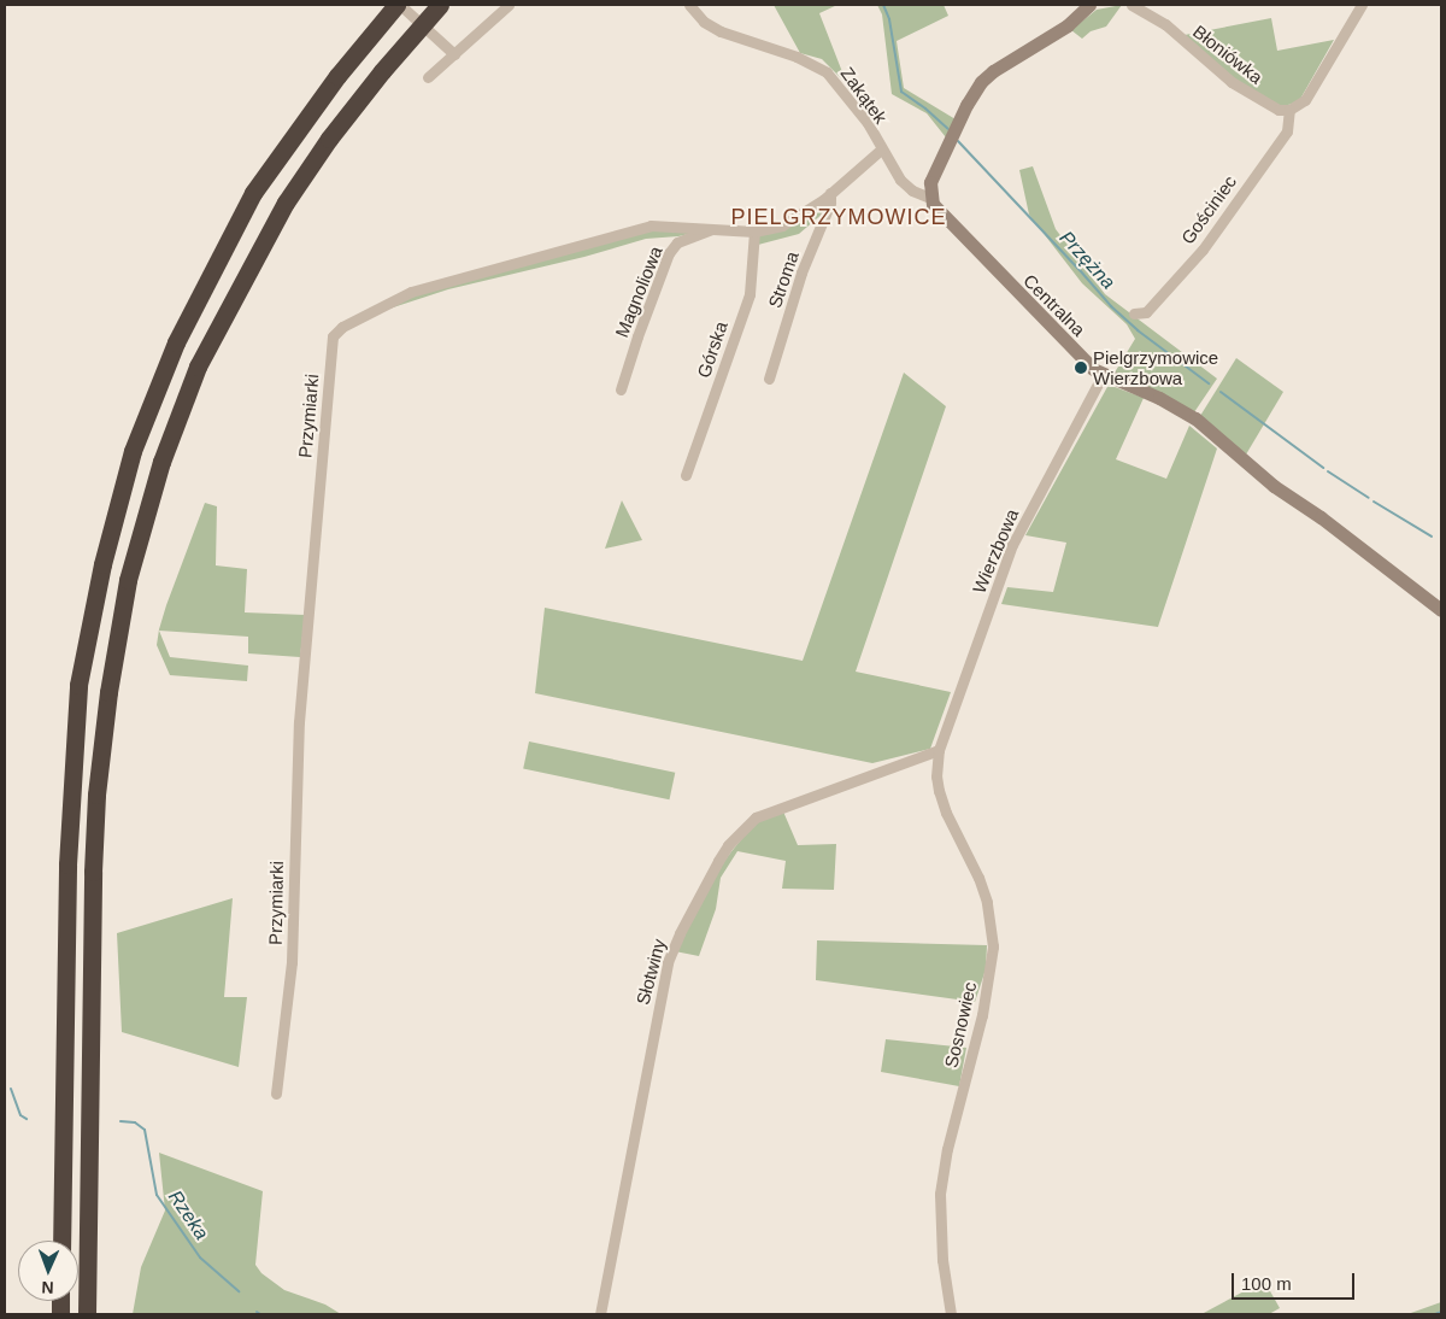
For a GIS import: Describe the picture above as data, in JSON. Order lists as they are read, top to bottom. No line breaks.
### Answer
{"streets":{"street":["Błoniówka","Zakątek","Gościniec","Stroma","Magnoliowa","Centralna","Górska","Przymiarki","Wierzbowa","Słotwiny","Sosnowiec"]},"crossings":[["Błoniówka","Gościniec"],["Zakątek","Centralna"],["Zakątek","Przymiarki"],["Stroma","Przymiarki"],["Magnoliowa","Przymiarki"],["Centralna","Wierzbowa"],["Górska","Przymiarki"],["Wierzbowa","Słotwiny"],["Wierzbowa","Sosnowiec"],["Słotwiny","Sosnowiec"]],"districts":["PIELGRZYMOWICE"],"water":["Przężna","Rzeka"],"places":["Pielgrzymowice Wierzbowa"],"scale_bar":"100 m","north":"bottom"}
